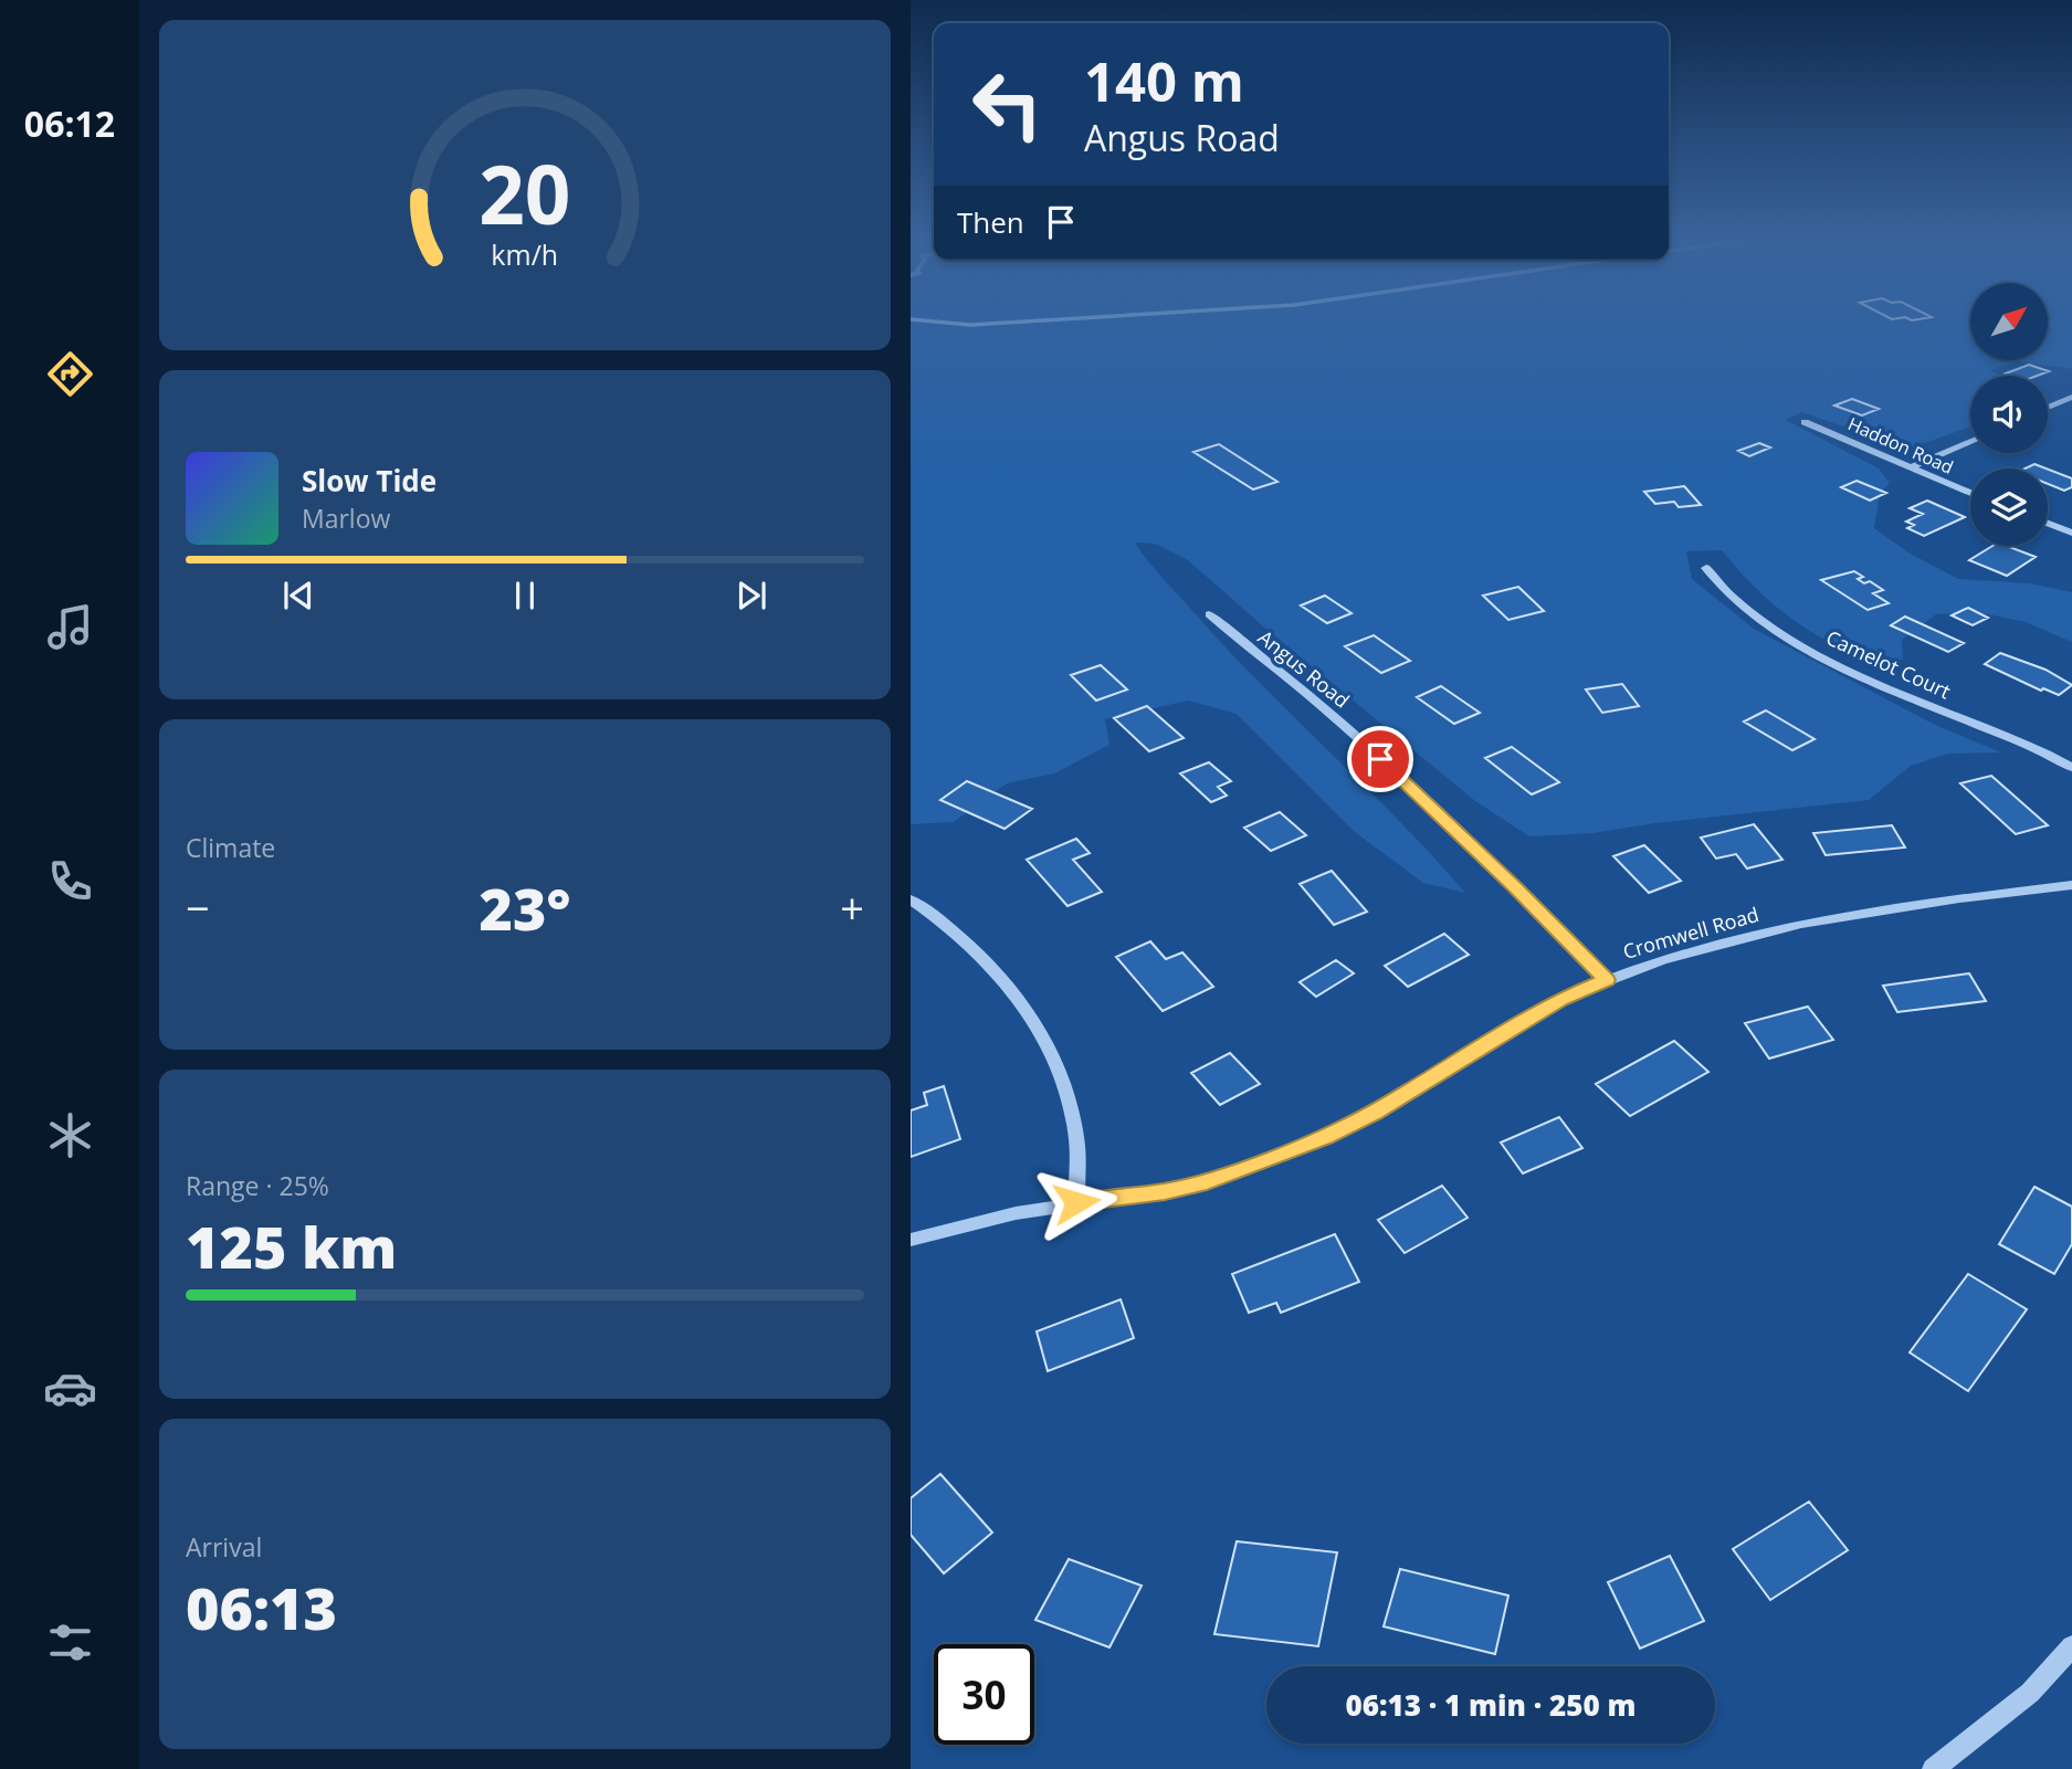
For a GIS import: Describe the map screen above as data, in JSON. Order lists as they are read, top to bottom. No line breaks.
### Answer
{"streets":{"street":["Haddon Road","Camelot Court","Angus Road","Cromwell Road"]},"crossings":[["Angus Road","Cromwell Road"]],"north":"top right","page":{"tabs":"06:12","turn":["140 m","Angus Road"],"then":"Then","song":["Slow Tide","Marlow"],"tile":["Climate",["Range · 25%","125 km"],["Arrival","06:13"]],"heat":["−","23°","+"],"limit":"30","trip":"06:13 · 1 min · 250 m","gauge":["20","km/h"]}}
